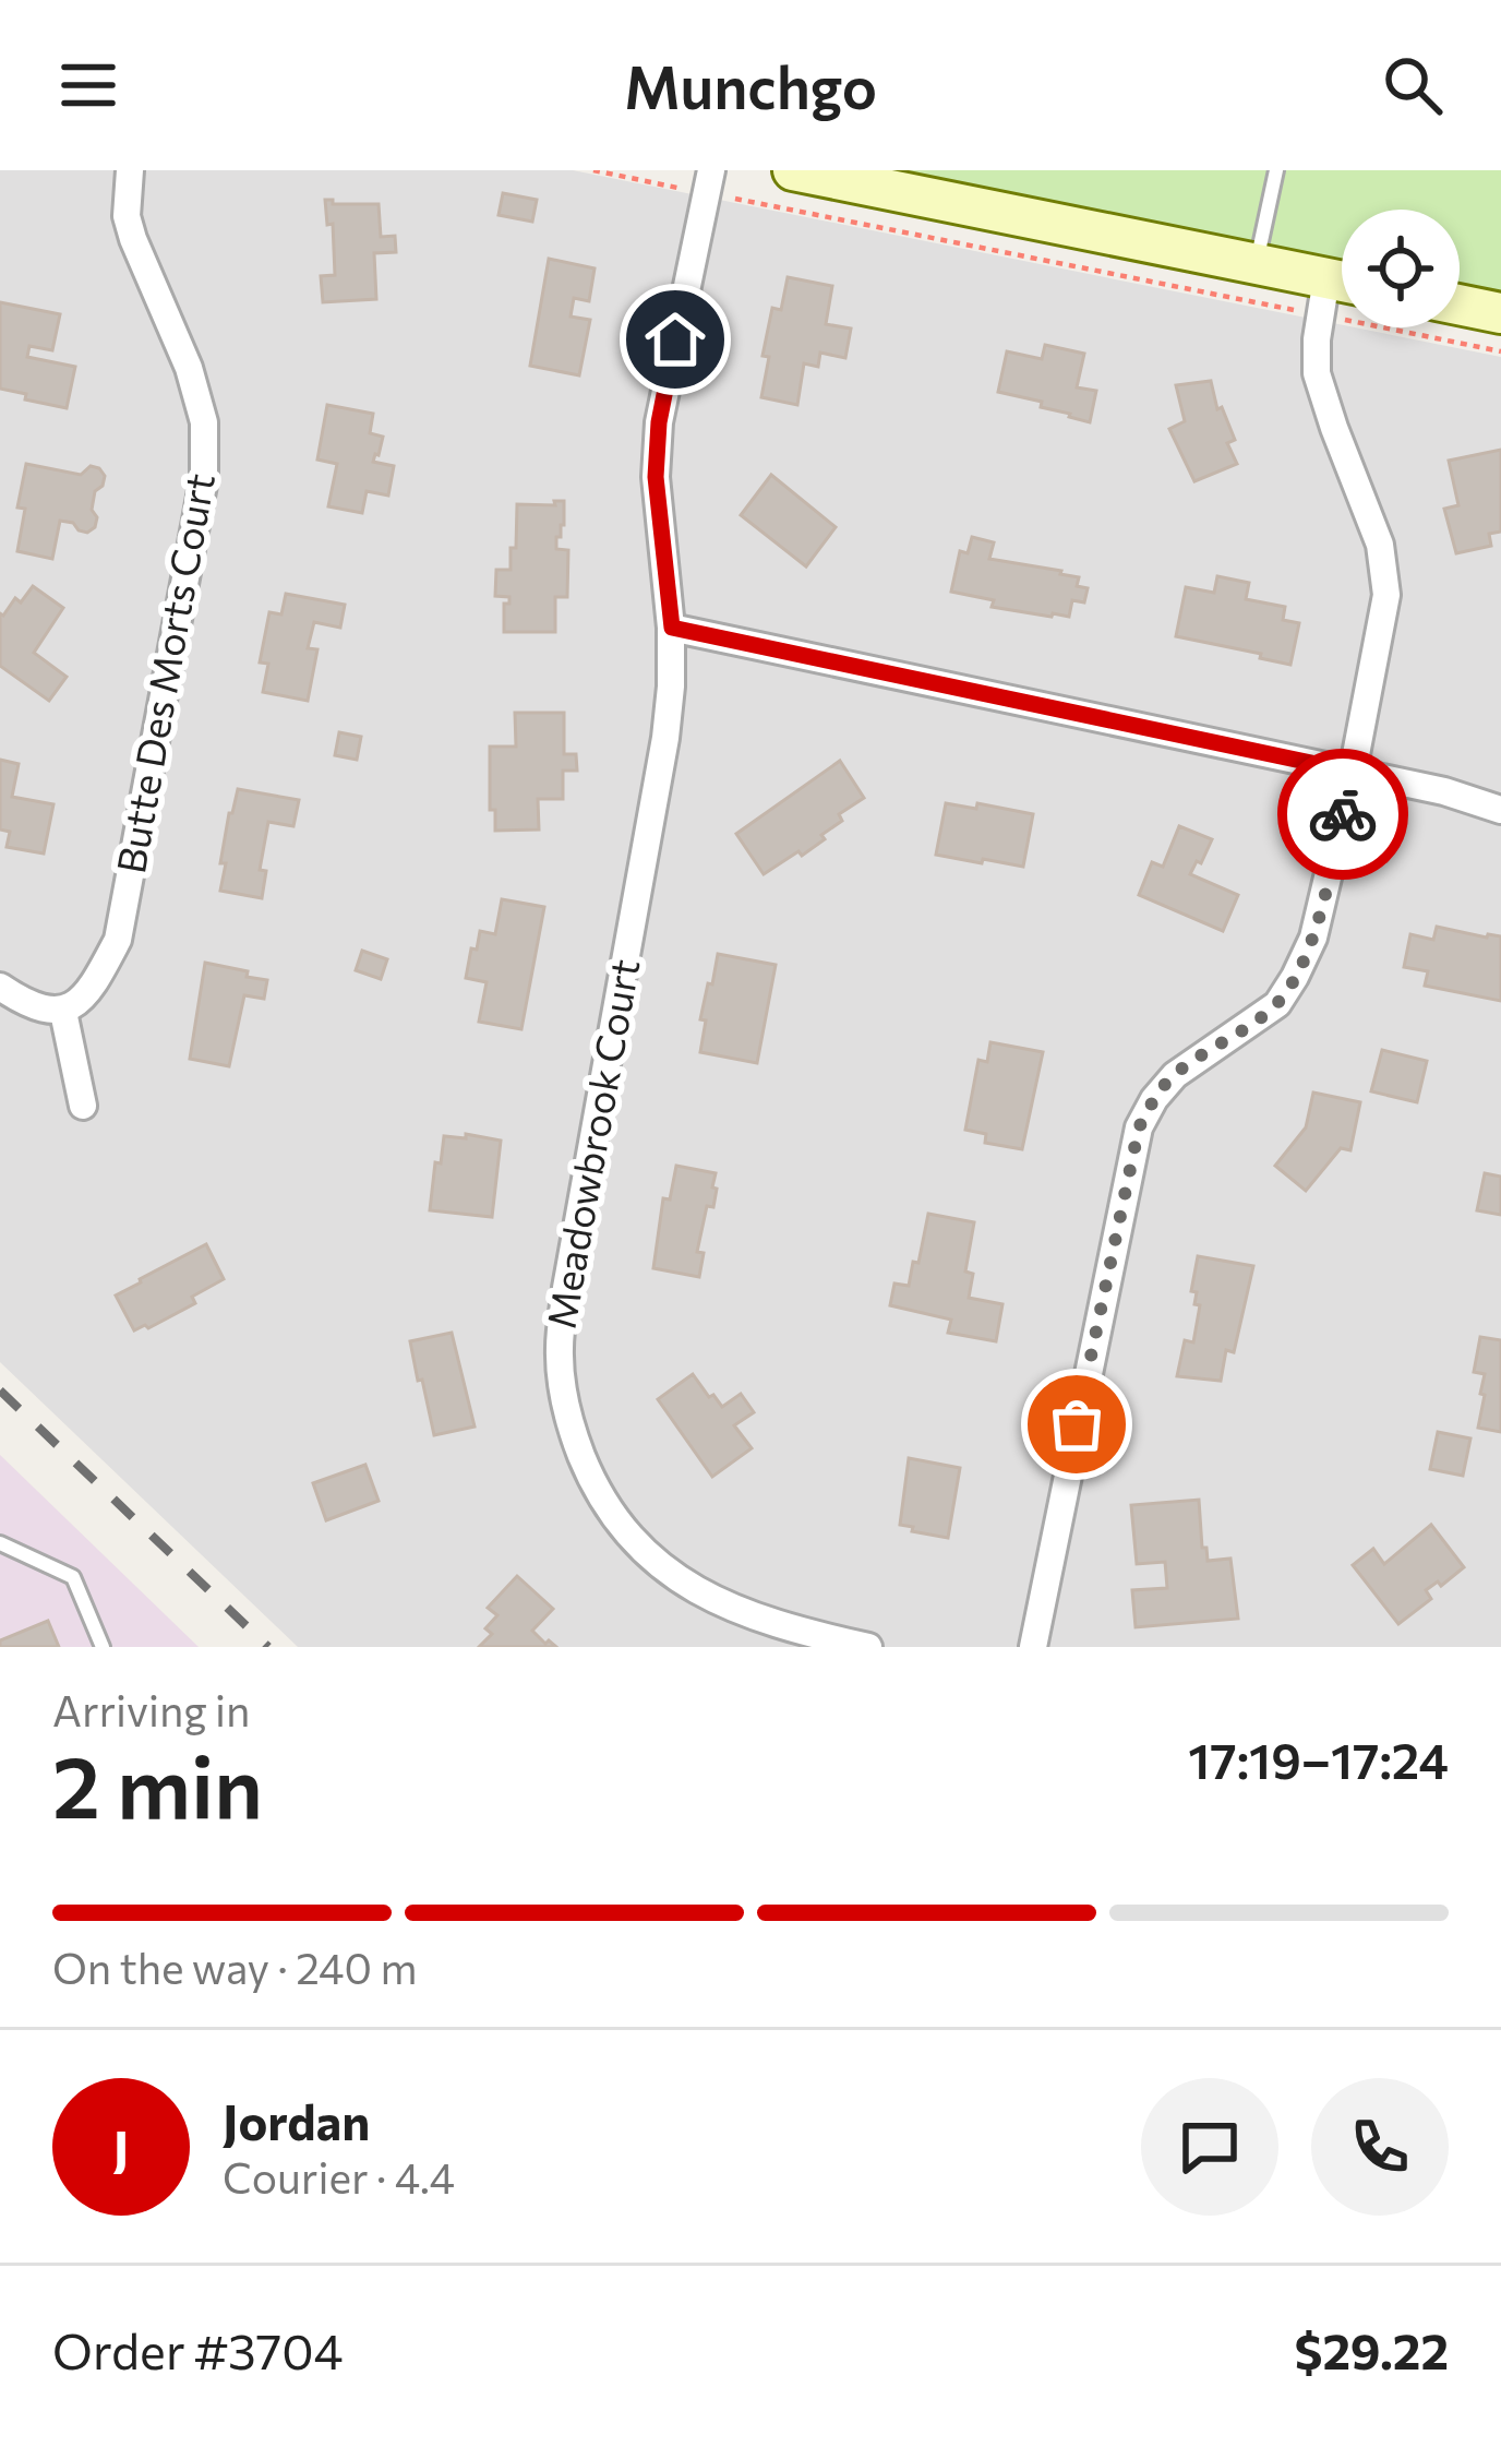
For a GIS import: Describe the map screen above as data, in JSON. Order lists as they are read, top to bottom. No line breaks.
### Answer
{"streets":{"street":["Butte Des Morts Court","Meadowbrook Court"]},"page":{"header":"Munchgo","heading":["2 min","Arriving in","17:19–17:24"],"panel":["Jordan","Courier · 4.4","Order #3704","$29.22"],"bar":"On the way · 240 m","round":"J"}}
